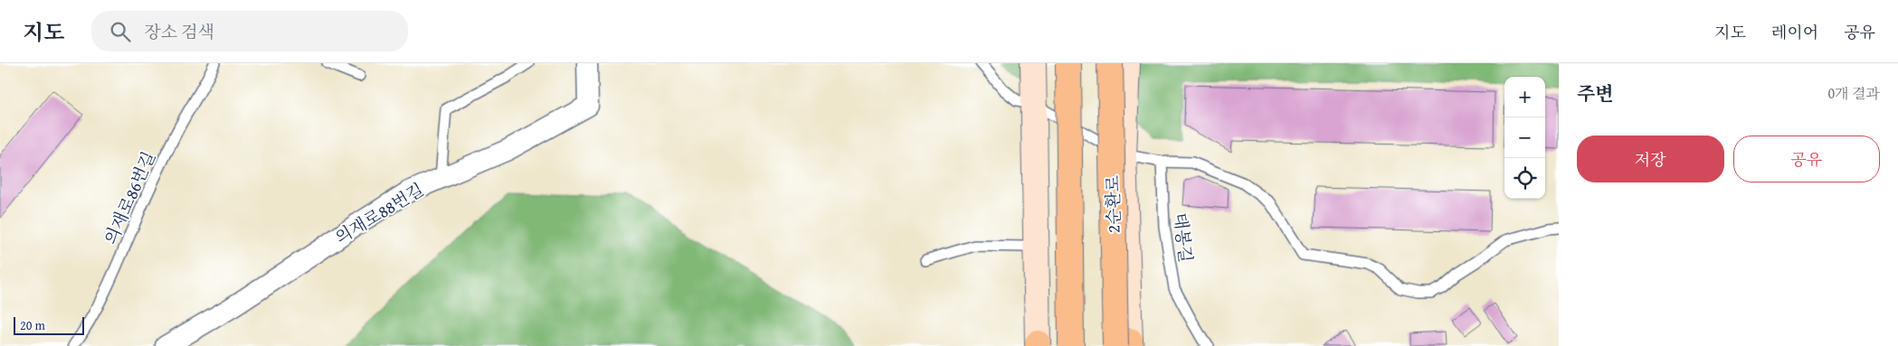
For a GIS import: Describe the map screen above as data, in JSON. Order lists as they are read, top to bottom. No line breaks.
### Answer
{"streets":{"highway":["2순환로"],"street":["의재로88번길"],"lane":["의재로86번길","태봉길"]},"scale_bar":"20 m","page":{"header":"지도","search":"장소 검색","nav":["지도","레이어","공유"],"heading":["주변","0개 결과"],"map_buttons":["+","−"],"buttons":["저장","공유"],"scale":"20 m"}}
